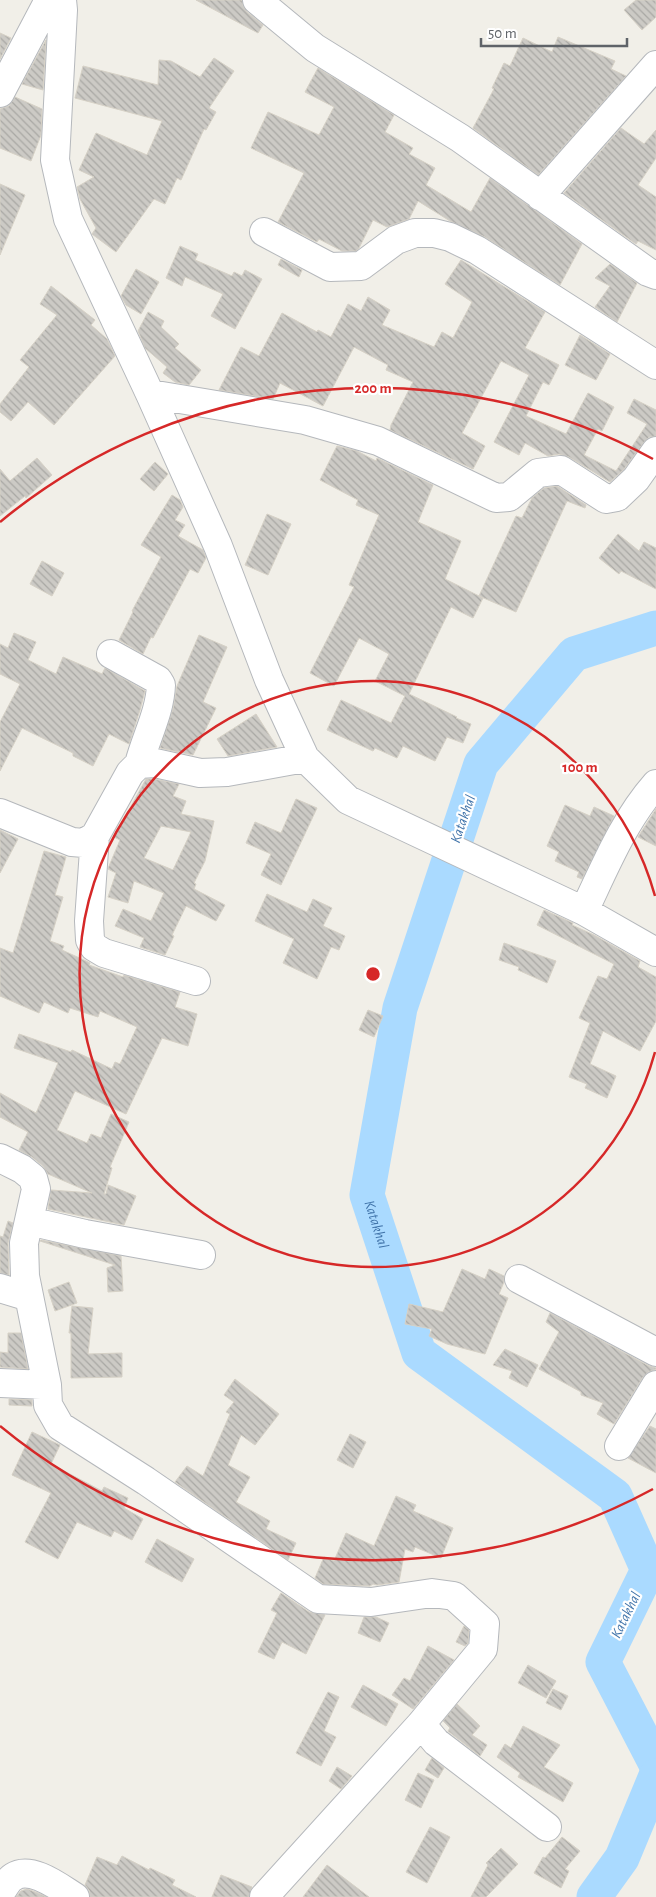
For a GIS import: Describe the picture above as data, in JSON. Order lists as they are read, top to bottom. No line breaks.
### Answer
{"water":["Katakhal"],"scale_bar":"50 m","rings":["200 m","100 m"]}
